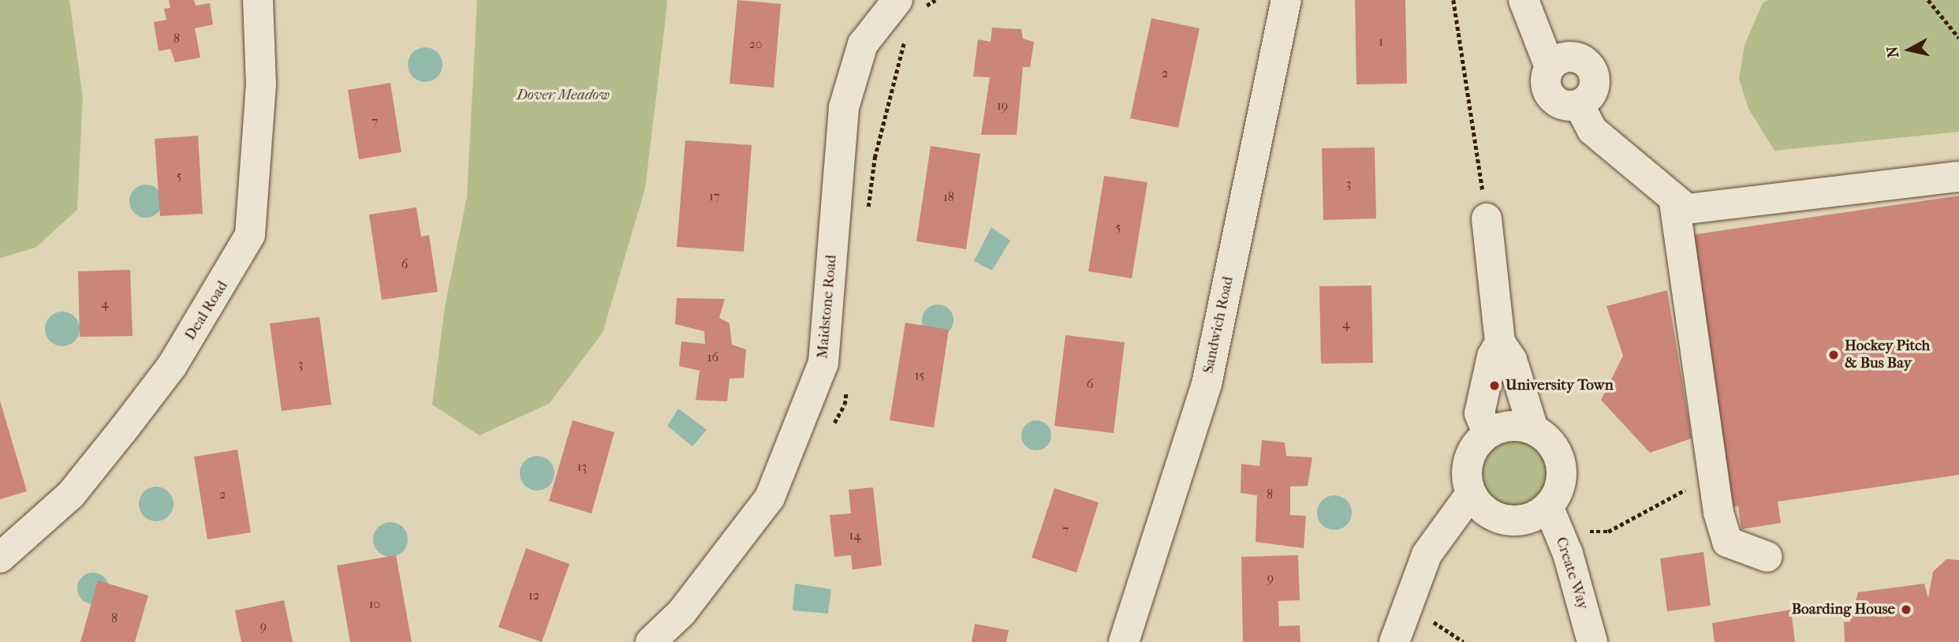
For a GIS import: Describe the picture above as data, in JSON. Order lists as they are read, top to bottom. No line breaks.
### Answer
{"streets":{"street":["Maidstone Road","Deal Road","Sandwich Road","Create Way"]},"parks":["Dover Meadow"],"places":["Hockey Pitch & Bus Bay","University Town","Boarding House"],"house_numbers":["8","1","20","2","19","7","5","3","17","18","5","6","4","4","16","3","15","6","13","2","8","7","14","9","12","10","8","9"],"north":"left"}
